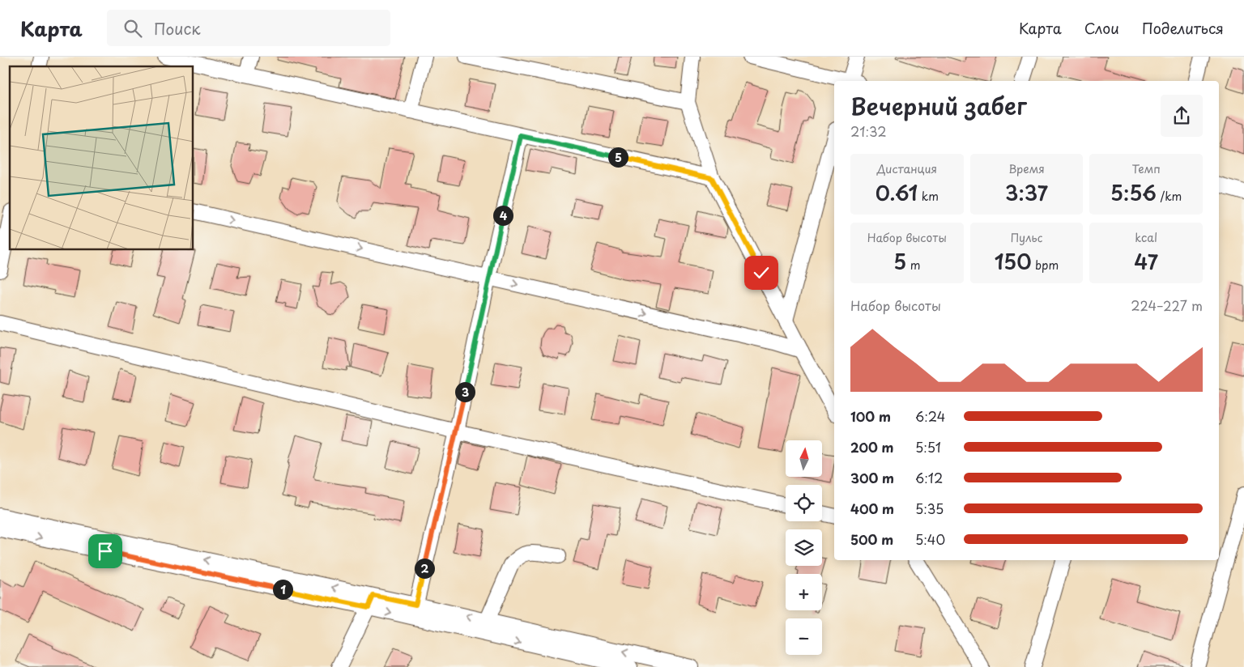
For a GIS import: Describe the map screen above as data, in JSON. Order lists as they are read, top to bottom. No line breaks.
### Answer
{"north":"top","page":{"header":"Карта","search":"Поиск","nav":["Карта","Слои","Поделиться"],"heading":["Вечерний забег","21:32"],"pins":["5","4","3","2","1"],"stats":[["Дистанция","0.61 km"],["Время","3:37"],["Темп","5:56 /km"],["Набор высоты","5 m"],["Пульс","150 bpm"],["kcal","47"]],"chart":["Набор высоты","224–227 m"],"list":[{"name":"100 m","note":"6:24"},{"name":"200 m","note":"5:51"},{"name":"300 m","note":"6:12"},{"name":"400 m","note":"5:35"},{"name":"500 m","note":"5:40"}],"map_buttons":["+","−"]}}
